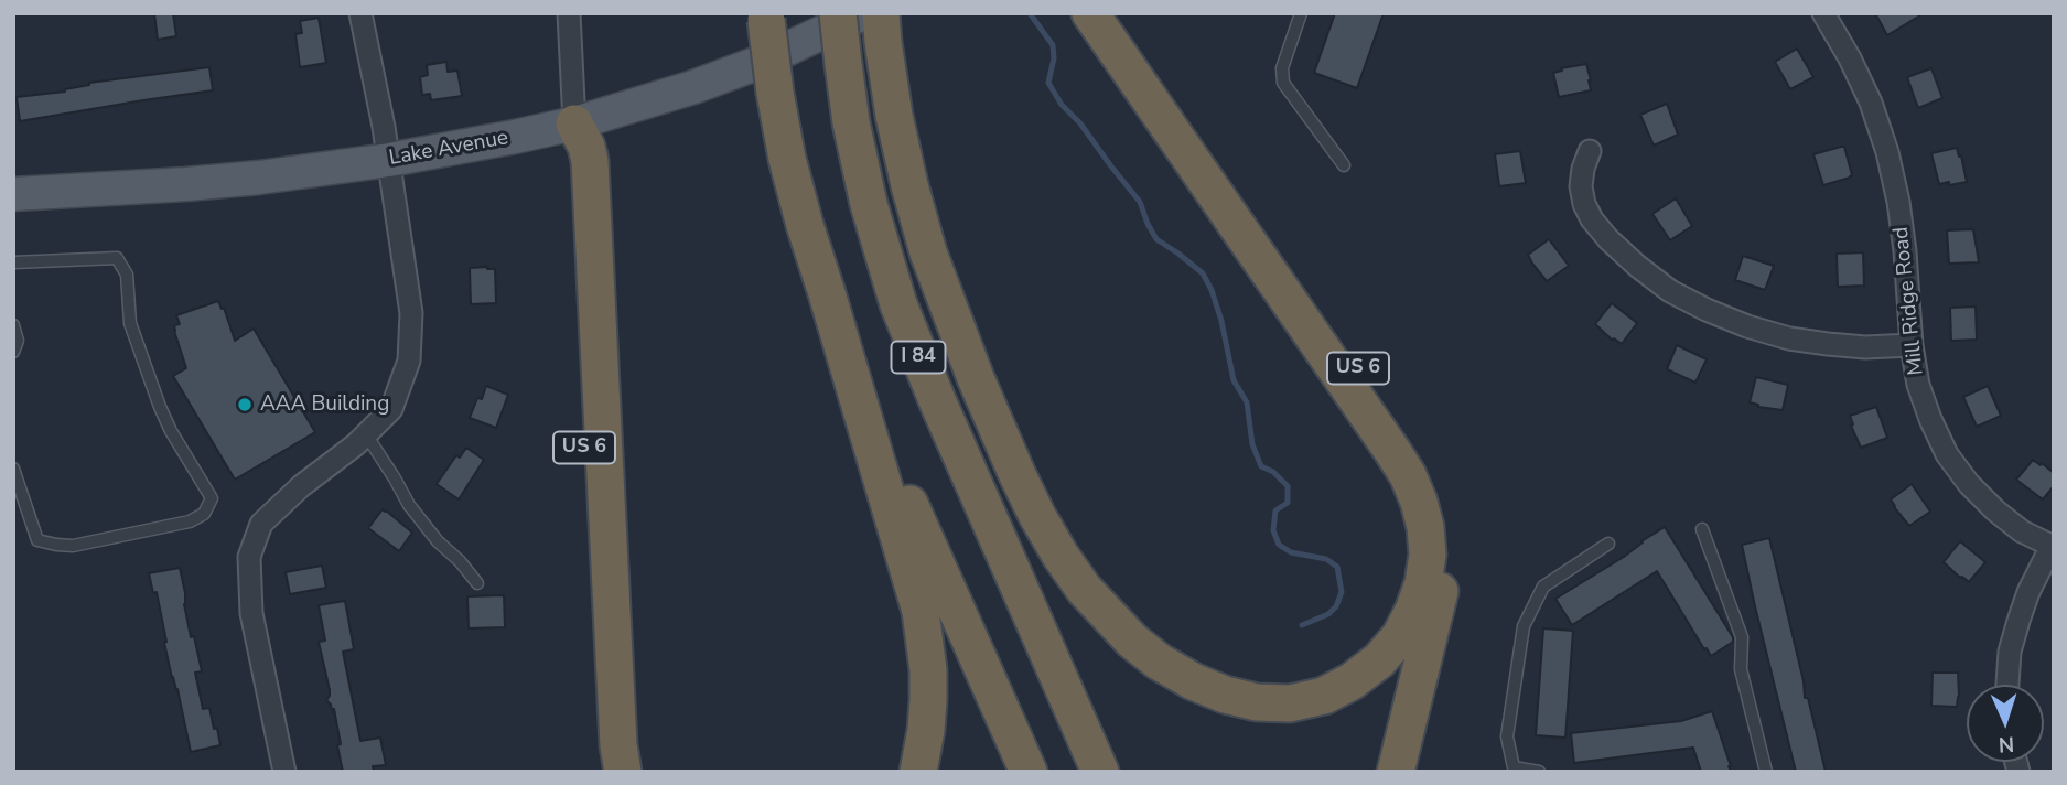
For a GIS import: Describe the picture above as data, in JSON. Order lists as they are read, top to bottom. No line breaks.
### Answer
{"streets":{"highway":["I 84","US 6"],"main road":["Lake Avenue"],"street":["Mill Ridge Road"]},"crossings":[["Lake Avenue","US 6"]],"places":["AAA Building"],"north":"bottom"}
